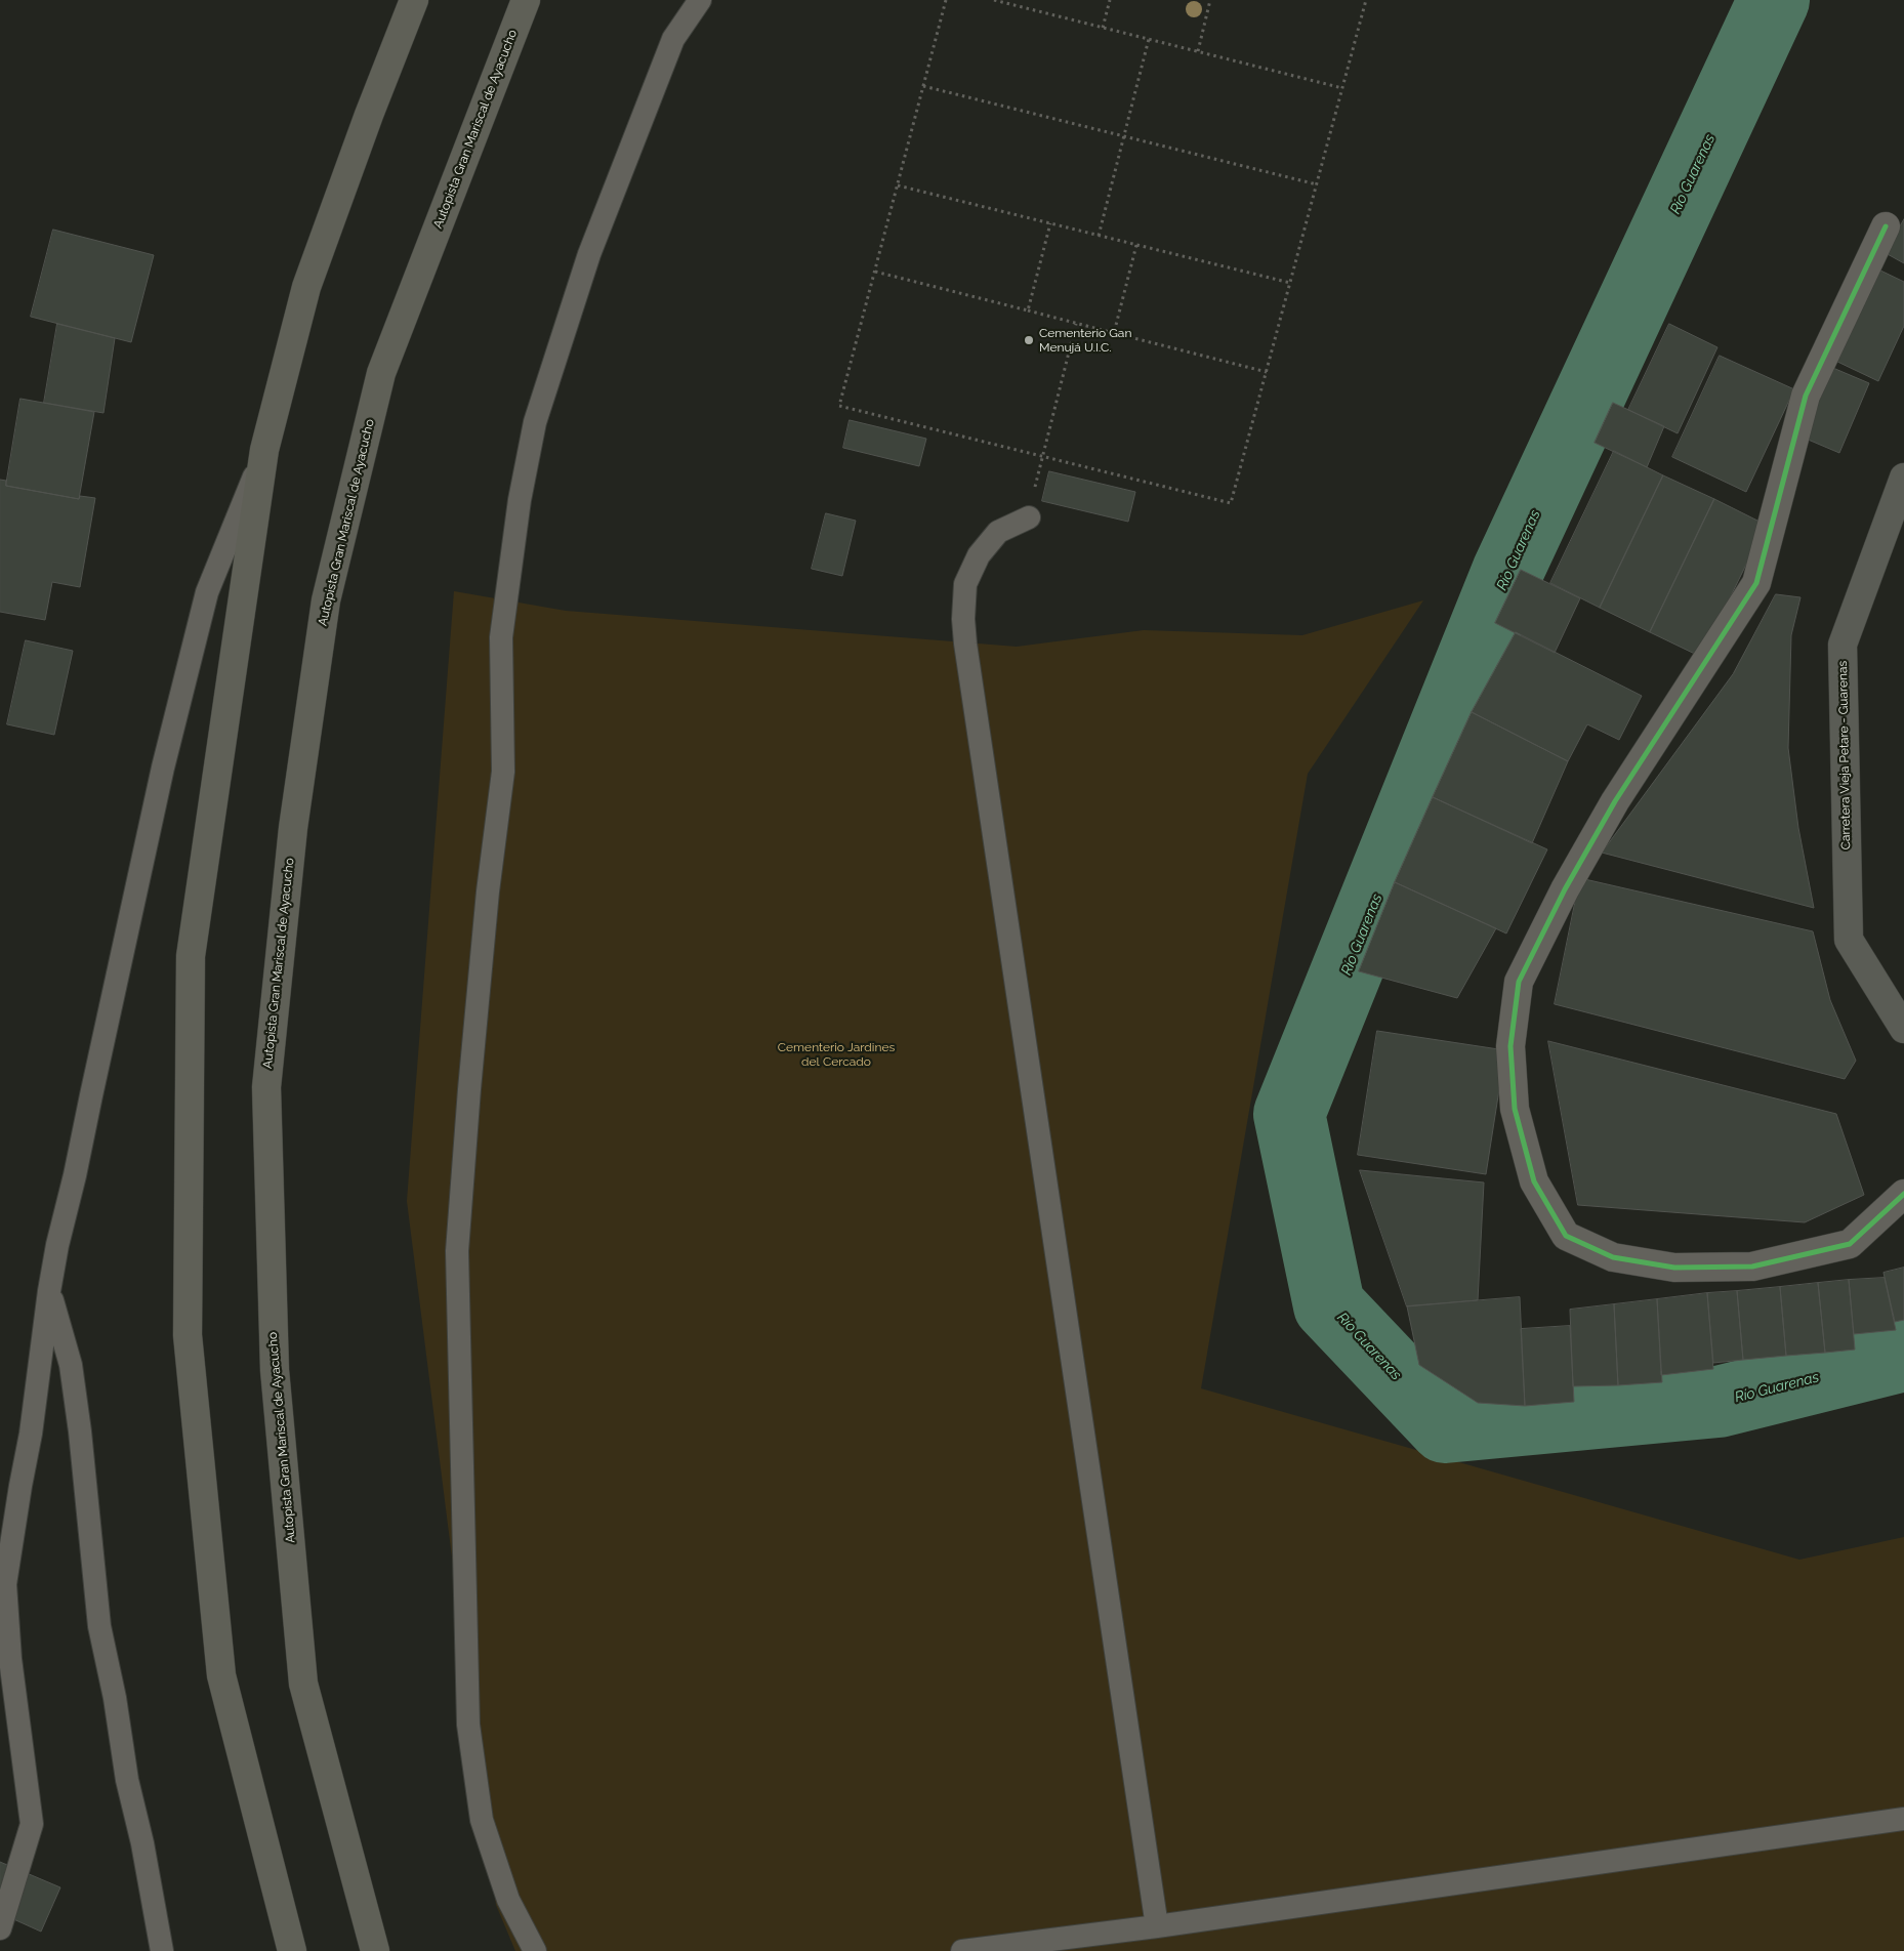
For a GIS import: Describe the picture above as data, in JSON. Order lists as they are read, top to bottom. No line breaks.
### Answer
{"streets":{"highway":["Autopista Gran Mariscal de Ayacucho"],"main road":["Carretera Vieja Petare - Guarenas"]},"water":["Río Guarenas"],"parks":["Cementerio Jardines del Cercado"],"places":["Cementerio Gan Menujá U.I.C."]}
